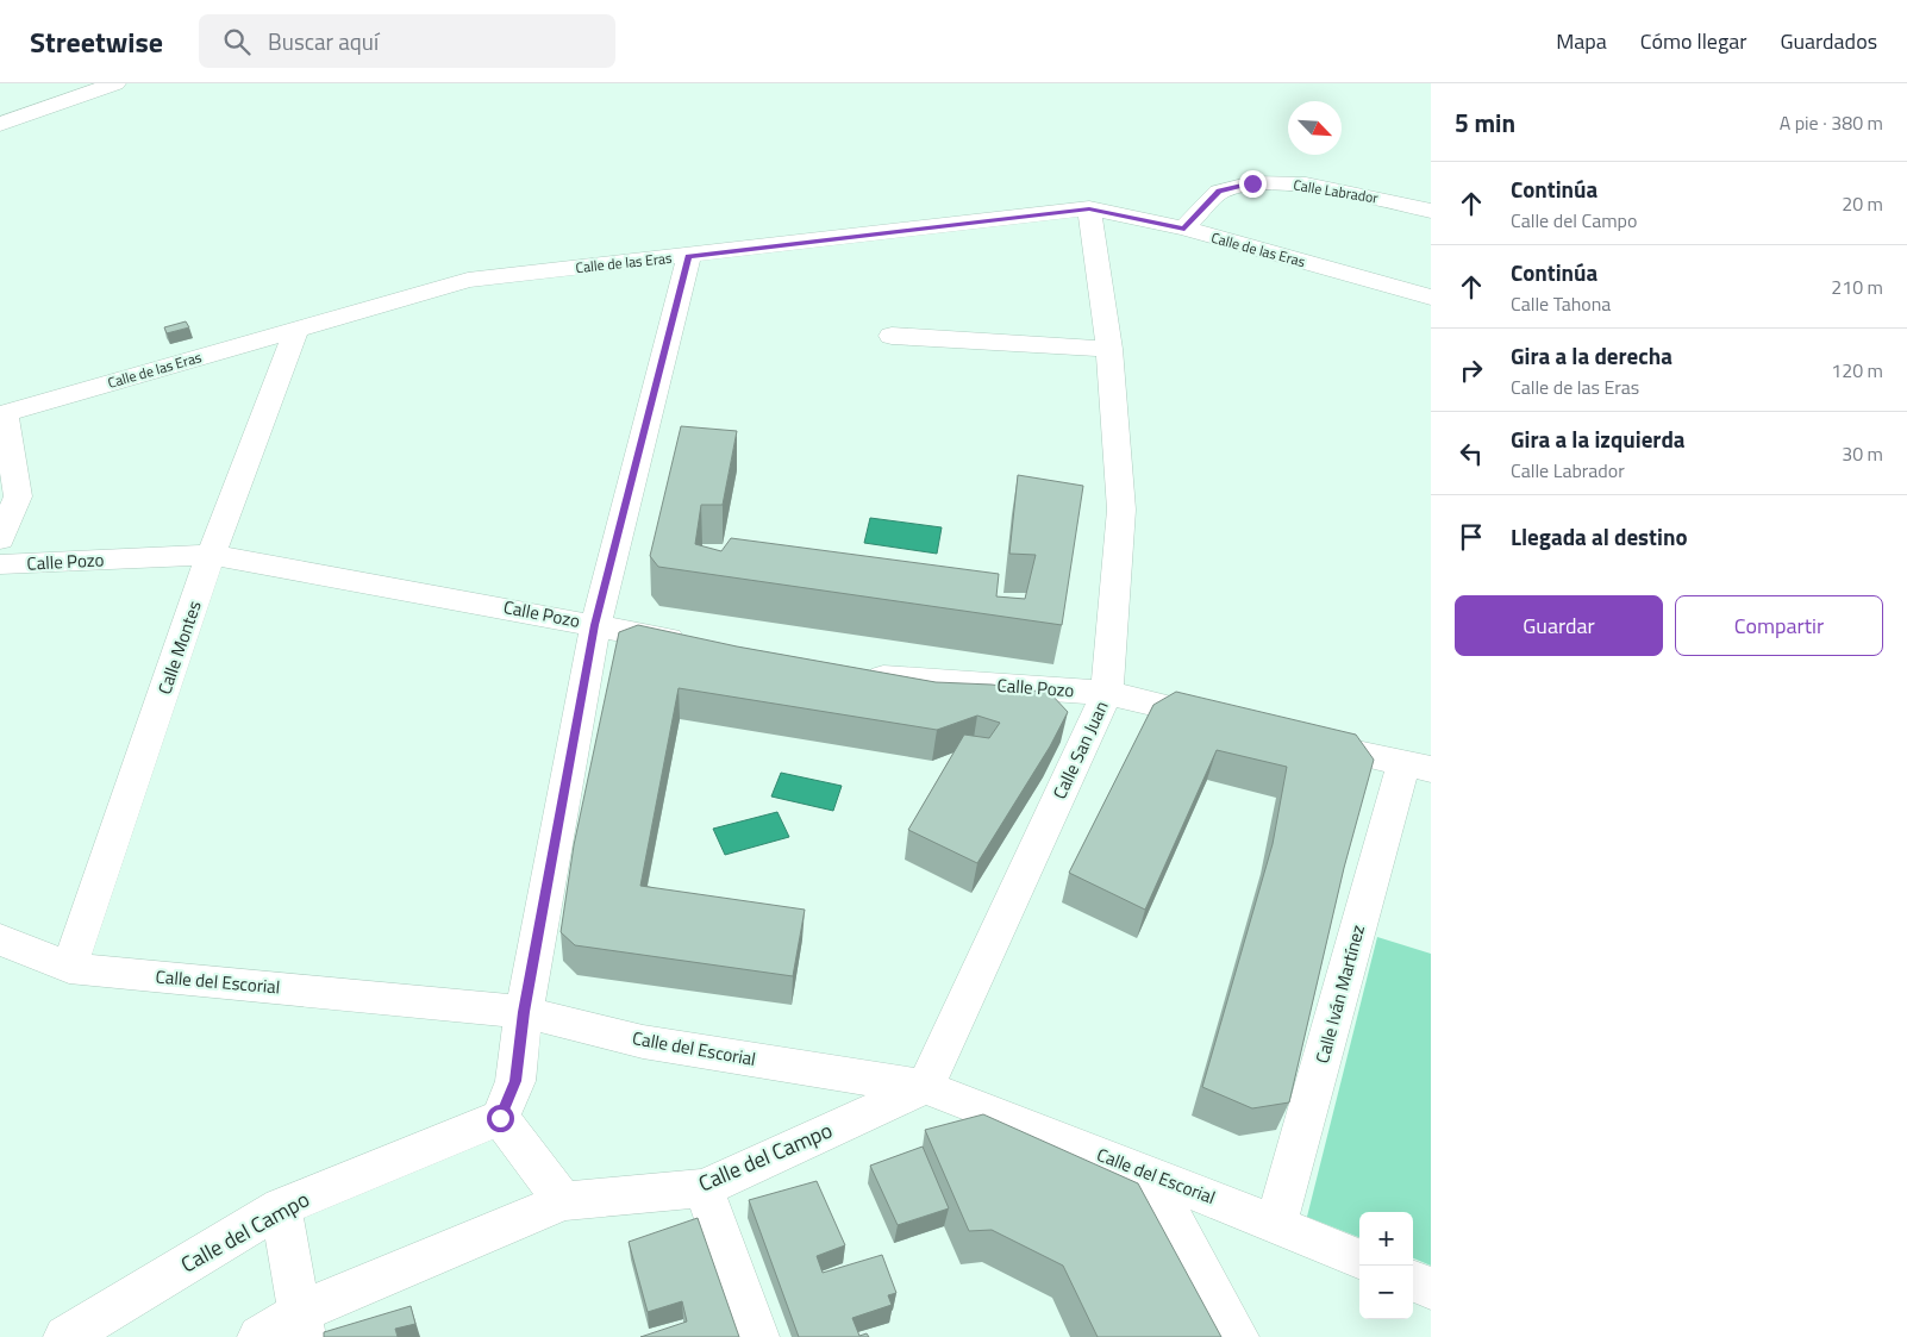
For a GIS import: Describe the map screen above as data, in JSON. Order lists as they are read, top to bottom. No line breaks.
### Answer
{"streets":{"street":["Calle Labrador","Calle de las Eras","Calle Pozo","Calle Montes","Calle San Juan","Calle del Escorial","Calle Iván Martínez","Calle del Campo"]},"crossings":[["Calle Labrador","Calle de las Eras"],["Calle de las Eras","Calle Montes"],["Calle de las Eras","Calle San Juan"],["Calle Pozo","Calle Montes"],["Calle Pozo","Calle San Juan"],["Calle Montes","Calle del Escorial"],["Calle San Juan","Calle del Escorial"],["Calle San Juan","Calle del Campo"],["Calle del Escorial","Calle Iván Martínez"],["Calle del Escorial","Calle del Campo"]],"north":"bottom right","page":{"header":"Streetwise","search":"Buscar aquí","nav":["Mapa","Cómo llegar","Guardados"],"heading":["5 min","A pie · 380 m"],"list":[["Continúa","Calle del Campo","20 m"],["Continúa","Calle Tahona","210 m"],["Gira a la derecha","Calle de las Eras","120 m"],["Gira a la izquierda","Calle Labrador","30 m"],"Llegada al destino"],"buttons":["Guardar","Compartir"],"map_buttons":["+","−"]}}
